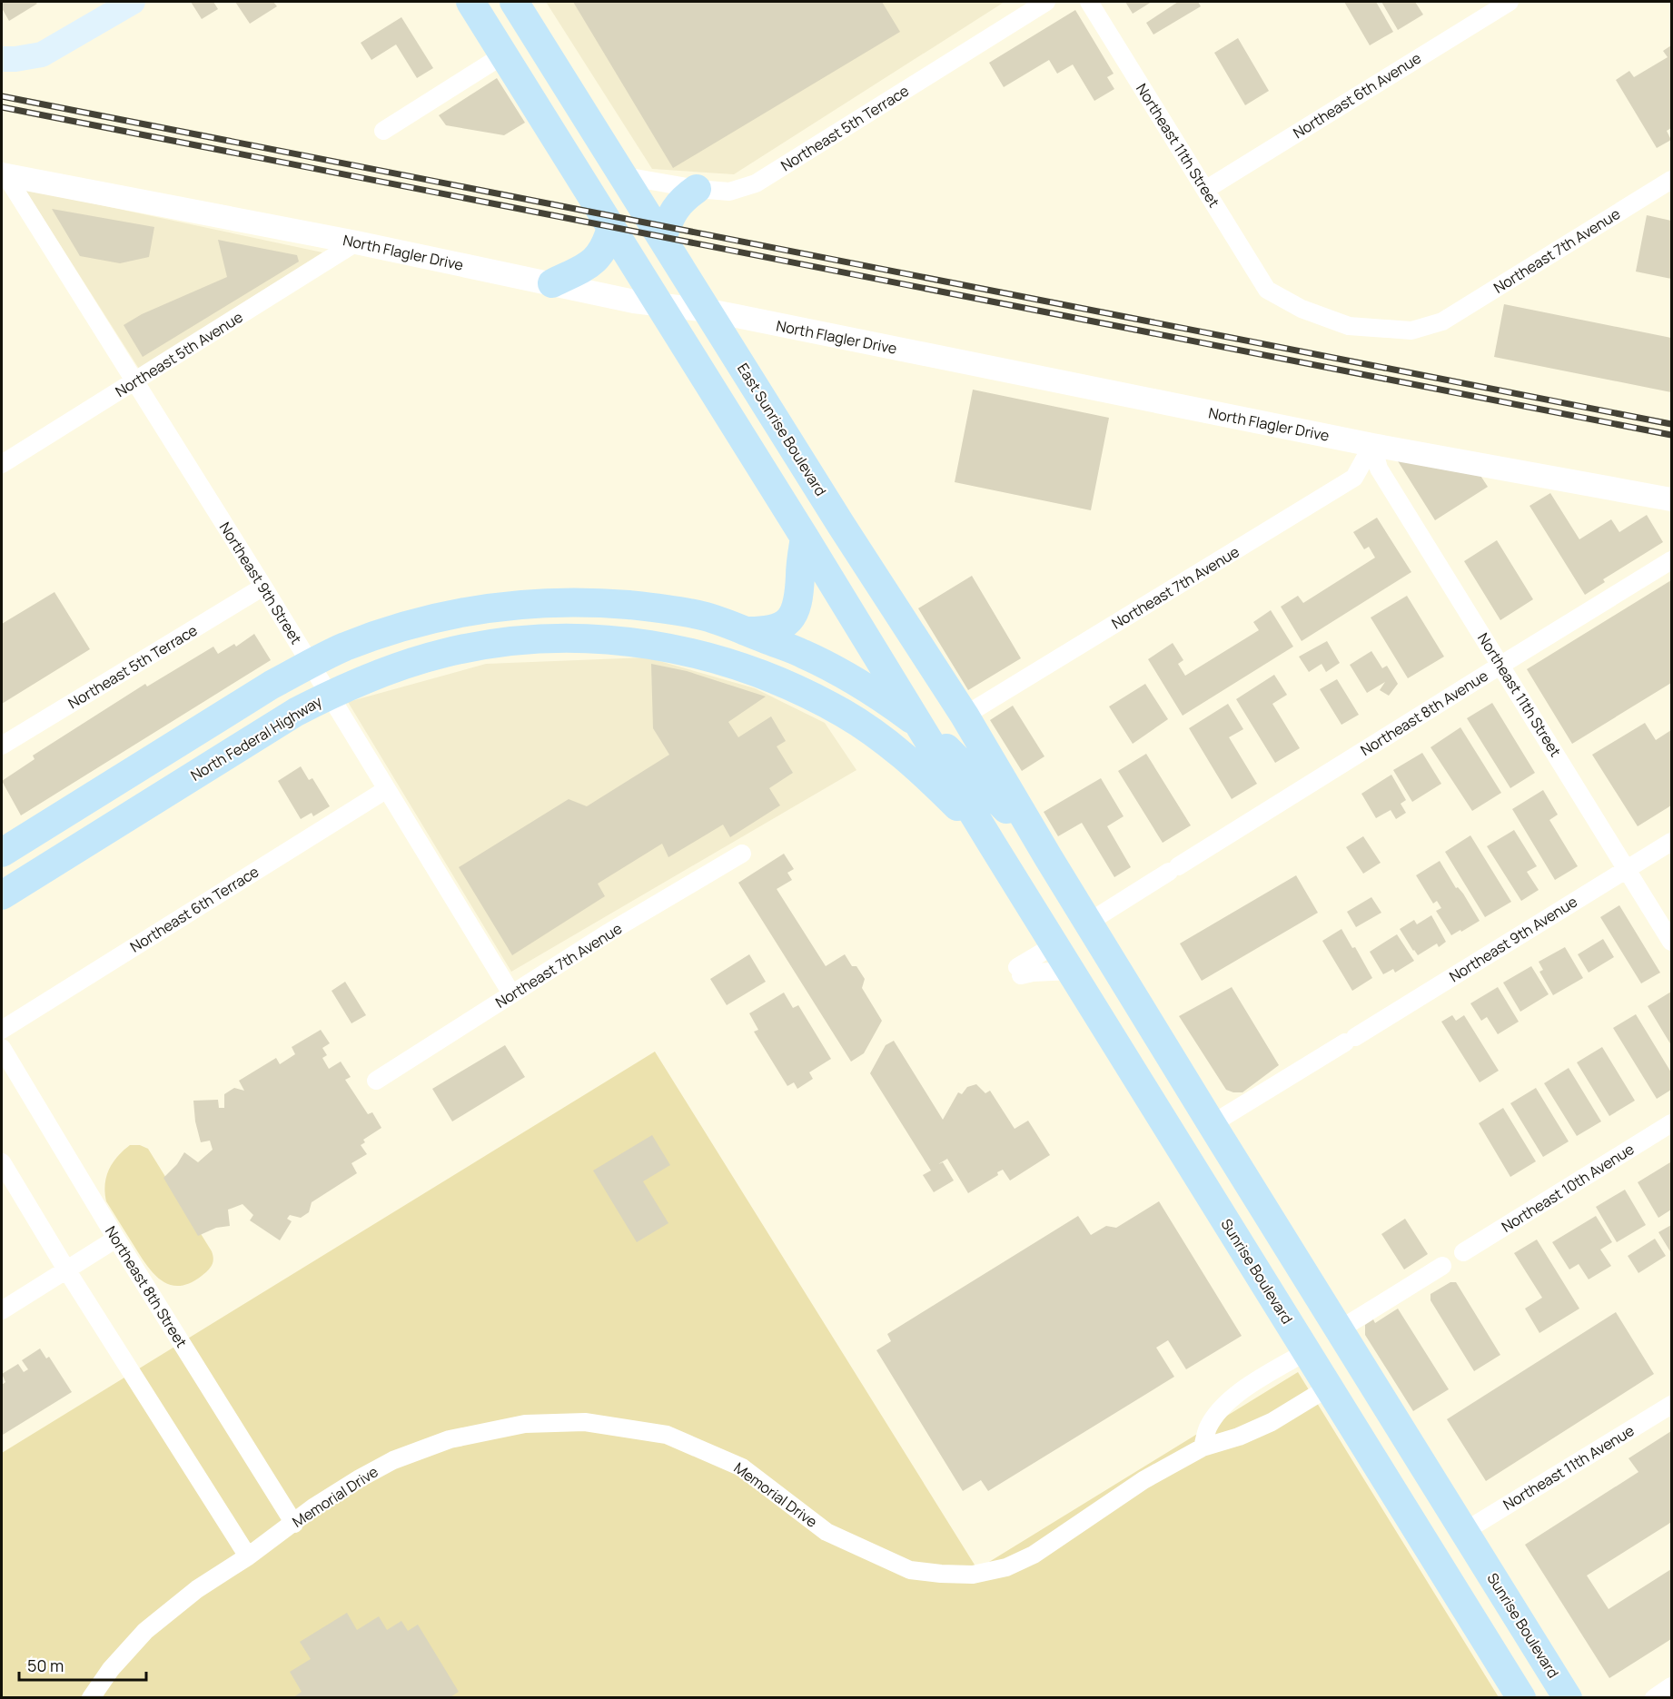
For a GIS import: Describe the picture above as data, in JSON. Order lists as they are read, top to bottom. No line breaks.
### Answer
{"streets":{"main road":["East Sunrise Boulevard","North Federal Highway","Sunrise Boulevard"],"street":["Northeast 6th Avenue","Northeast 5th Terrace","Northeast 11th Street","Northeast 7th Avenue","North Flagler Drive","Northeast 5th Avenue","Northeast 9th Street","Northeast 8th Avenue","Northeast 6th Terrace","Northeast 9th Avenue","Northeast 10th Avenue","Northeast 8th Street","Northeast 11th Avenue","Memorial Drive"]},"crossings":[["Northeast 6th Avenue","Northeast 11th Street"],["Northeast 5th Terrace","East Sunrise Boulevard"],["Northeast 5th Terrace","Northeast 9th Street"],["Northeast 11th Street","Northeast 7th Avenue"],["Northeast 11th Street","North Flagler Drive"],["Northeast 11th Street","Northeast 8th Avenue"],["Northeast 11th Street","Northeast 9th Avenue"],["Northeast 7th Avenue","North Flagler Drive"],["Northeast 7th Avenue","East Sunrise Boulevard"],["Northeast 7th Avenue","Northeast 9th Street"],["North Flagler Drive","Northeast 5th Avenue"],["North Flagler Drive","East Sunrise Boulevard"],["North Flagler Drive","Northeast 9th Street"],["Northeast 5th Avenue","Northeast 9th Street"],["East Sunrise Boulevard","Sunrise Boulevard"],["Northeast 9th Street","North Federal Highway"],["Northeast 9th Street","Northeast 6th Terrace"],["Northeast 8th Avenue","Sunrise Boulevard"],["North Federal Highway","Sunrise Boulevard"],["Northeast 9th Avenue","Sunrise Boulevard"],["Sunrise Boulevard","Northeast 11th Avenue"],["Sunrise Boulevard","Memorial Drive"],["Northeast 8th Street","Memorial Drive"]],"scale_bar":"50 m"}
